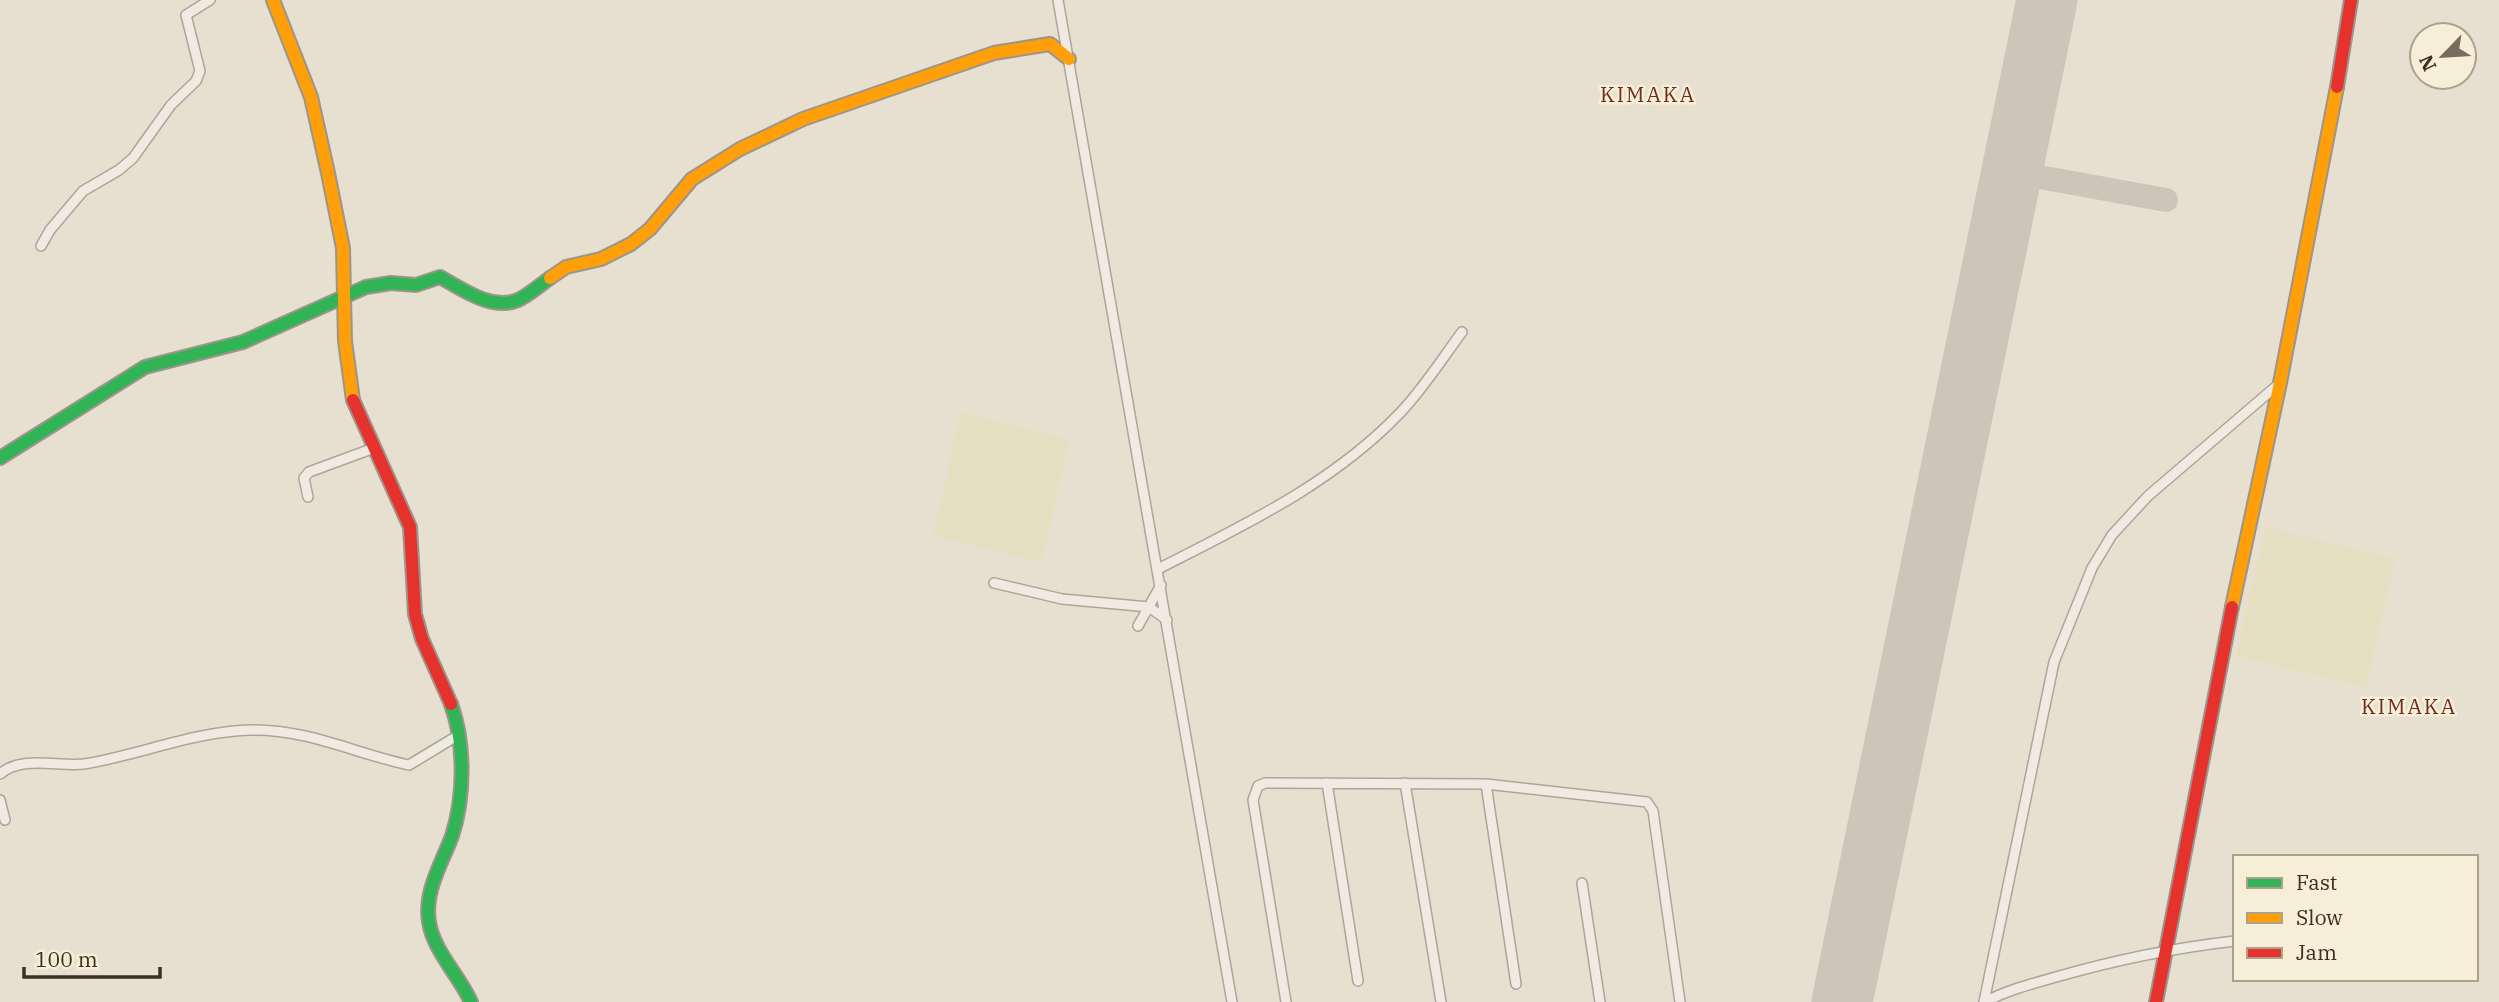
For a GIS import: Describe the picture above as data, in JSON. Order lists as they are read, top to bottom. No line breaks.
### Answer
{"districts":["KIMAKA","KIMAKA"],"legend":["Fast","Slow","Jam"],"scale_bar":"100 m","north":"bottom left"}
